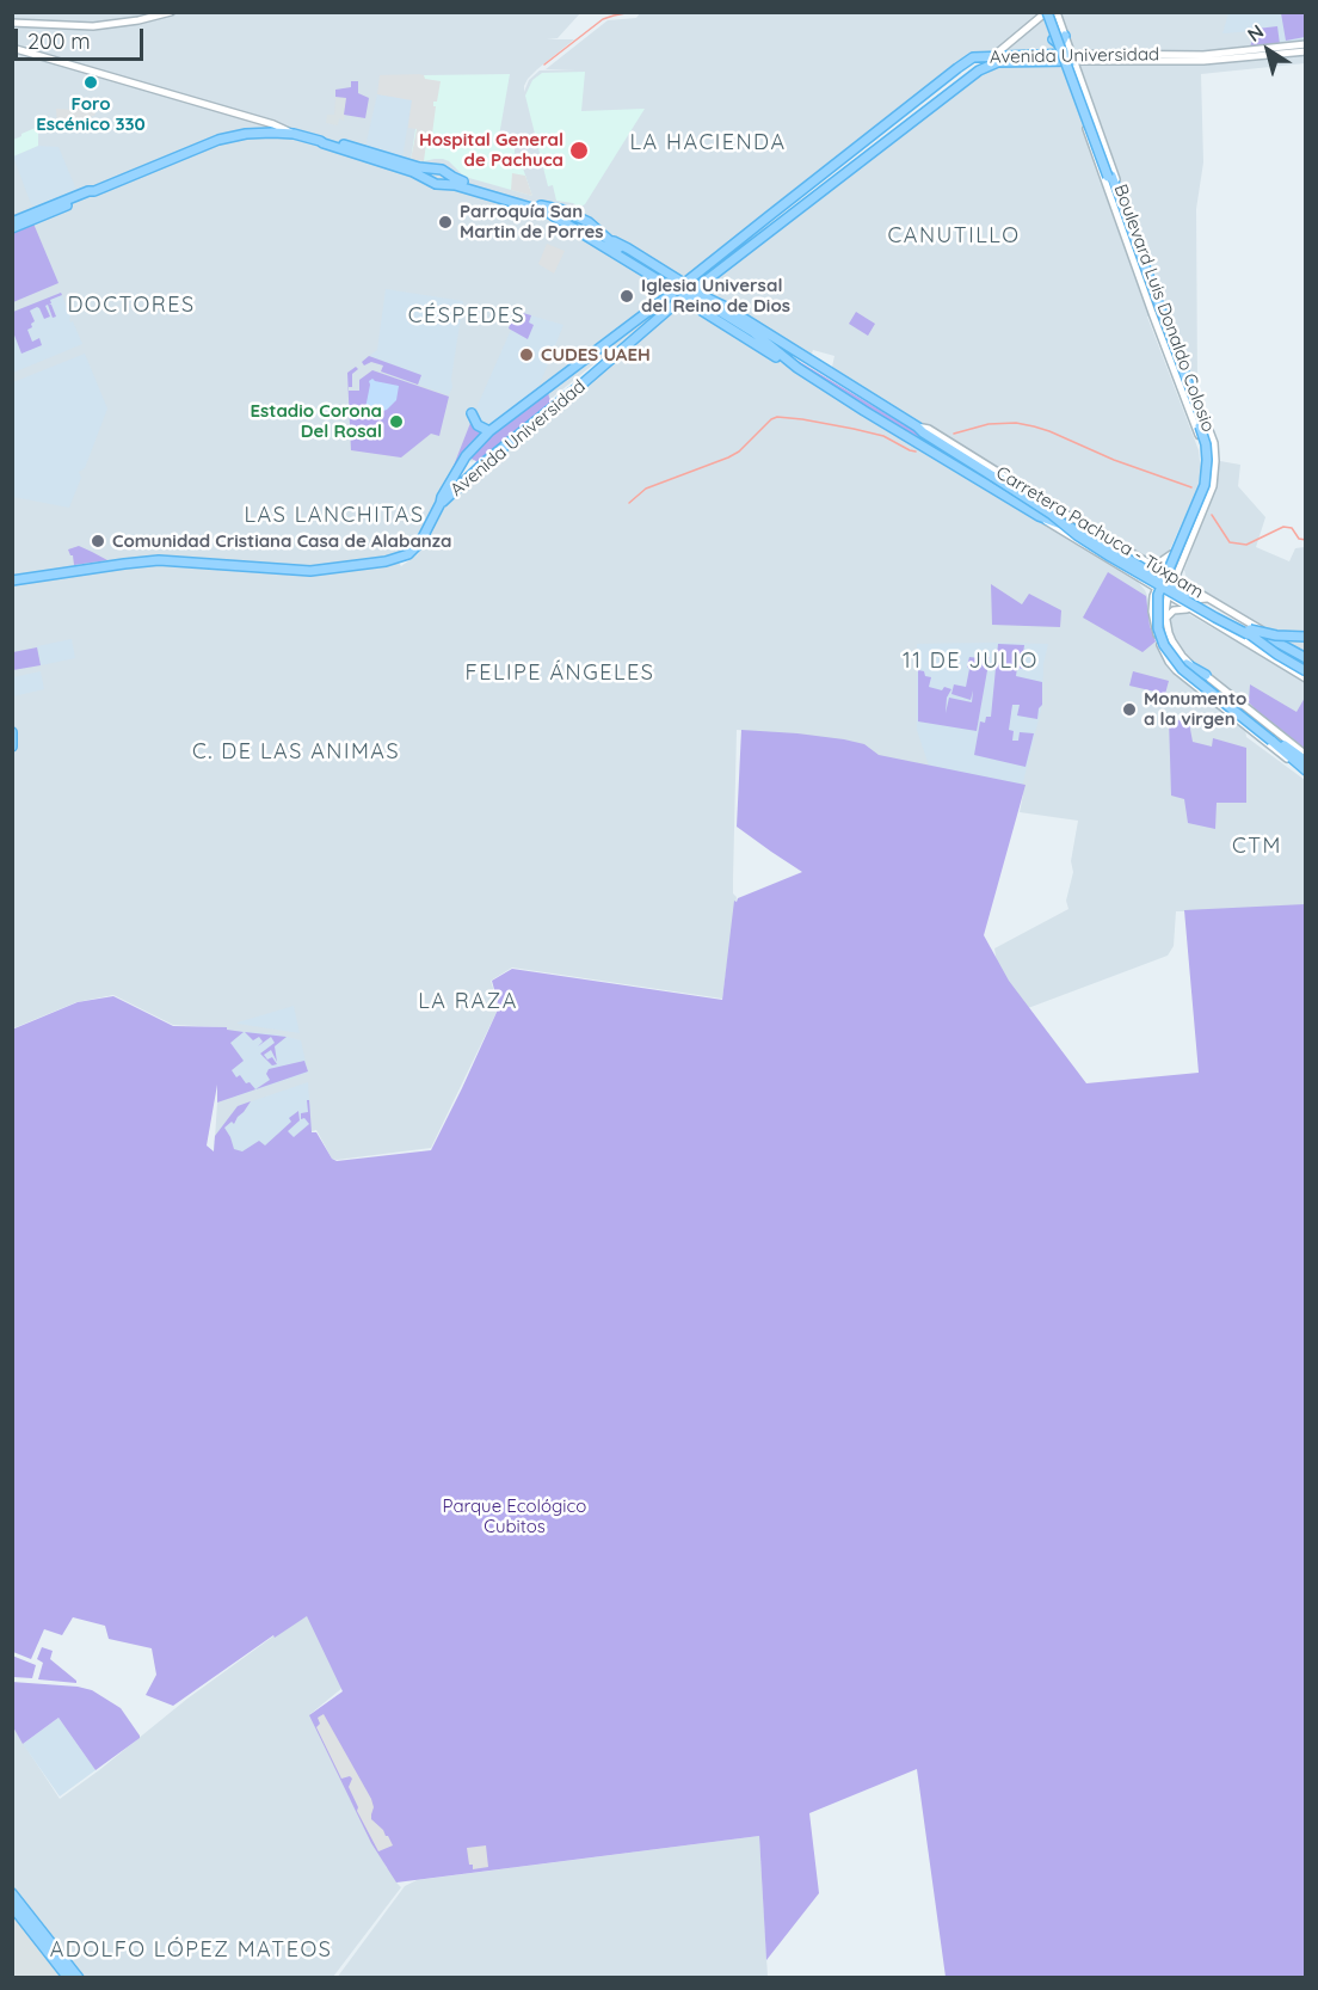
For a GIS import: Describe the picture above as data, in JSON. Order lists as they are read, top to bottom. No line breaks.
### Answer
{"streets":{"main road":["Avenida Universidad","Carretera Pachuca - Túxpam"],"street":["Boulevard Luis Donaldo Colosio"]},"crossings":[["Avenida Universidad","Boulevard Luis Donaldo Colosio"],["Avenida Universidad","Carretera Pachuca - Túxpam"],["Boulevard Luis Donaldo Colosio","Carretera Pachuca - Túxpam"]],"districts":["LA HACIENDA","CANUTILLO","DOCTORES","CÉSPEDES","LAS LANCHITAS","11 DE JULIO","FELIPE ÁNGELES","C. DE LAS ANIMAS","CTM","LA RAZA","ADOLFO LÓPEZ MATEOS"],"parks":["Parque Ecológico Cubitos"],"places":["Foro Escénico 330","Hospital General de Pachuca","Parroquía San Martin de Porres","Iglesia Universal del Reino de Dios","CUDES UAEH","Estadio Corona Del Rosal","Comunidad Cristiana Casa de Alabanza","Monumento a la virgen"],"scale_bar":"200 m","north":"top left"}
